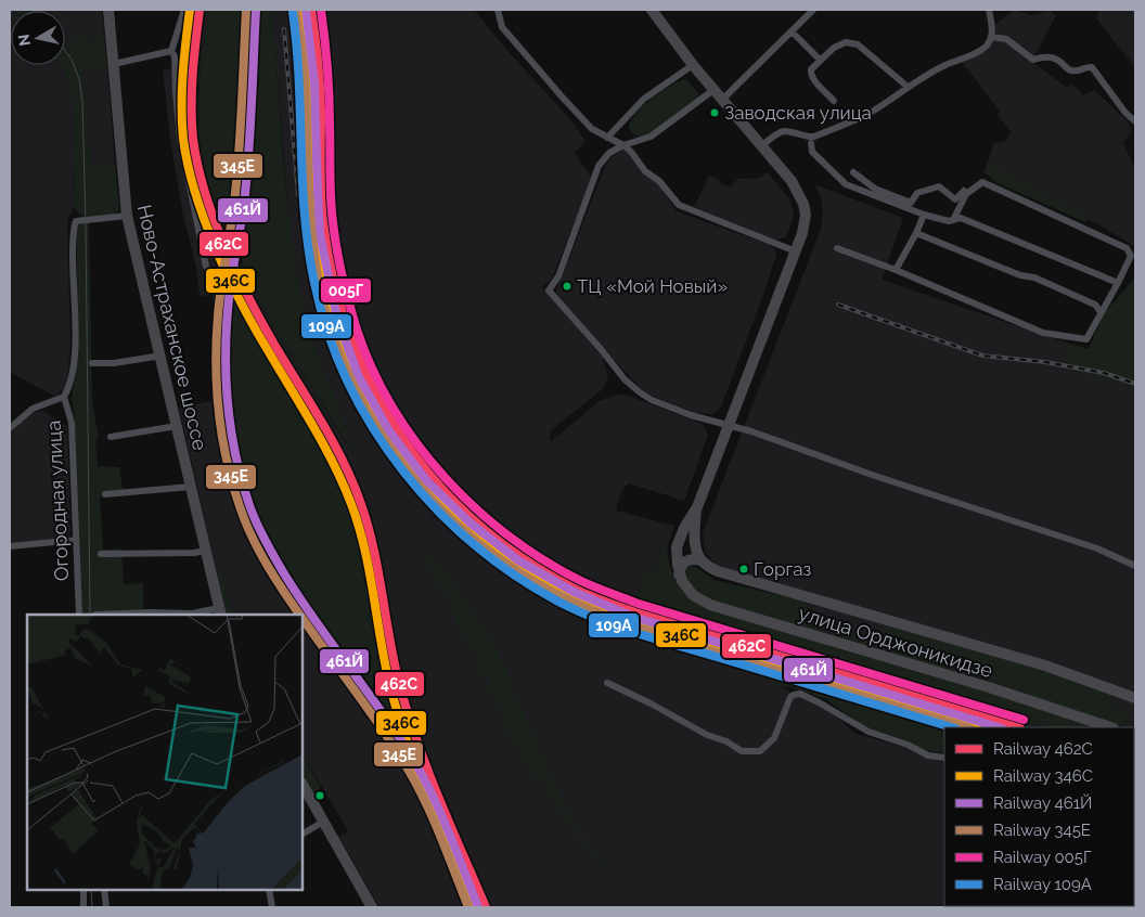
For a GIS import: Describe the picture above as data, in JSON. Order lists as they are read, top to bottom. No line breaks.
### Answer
{"streets":{"main road":["Ново-Астраханское шоссе","улица Орджоникидзе"],"street":["Огородная улица"]},"crossings":[["Ново-Астраханское шоссе","Огородная улица"]],"places":["Заводская улица","ТЦ «Мой Новый»","Горгаз"],"lines":["rail line 462С","rail line 346С","rail line 461Й","rail line 345Е","rail line 005Г","rail line 109А"],"legend":["Railway 462С","Railway 346С","Railway 461Й","Railway 345Е","Railway 005Г","Railway 109А"],"north":"left"}
